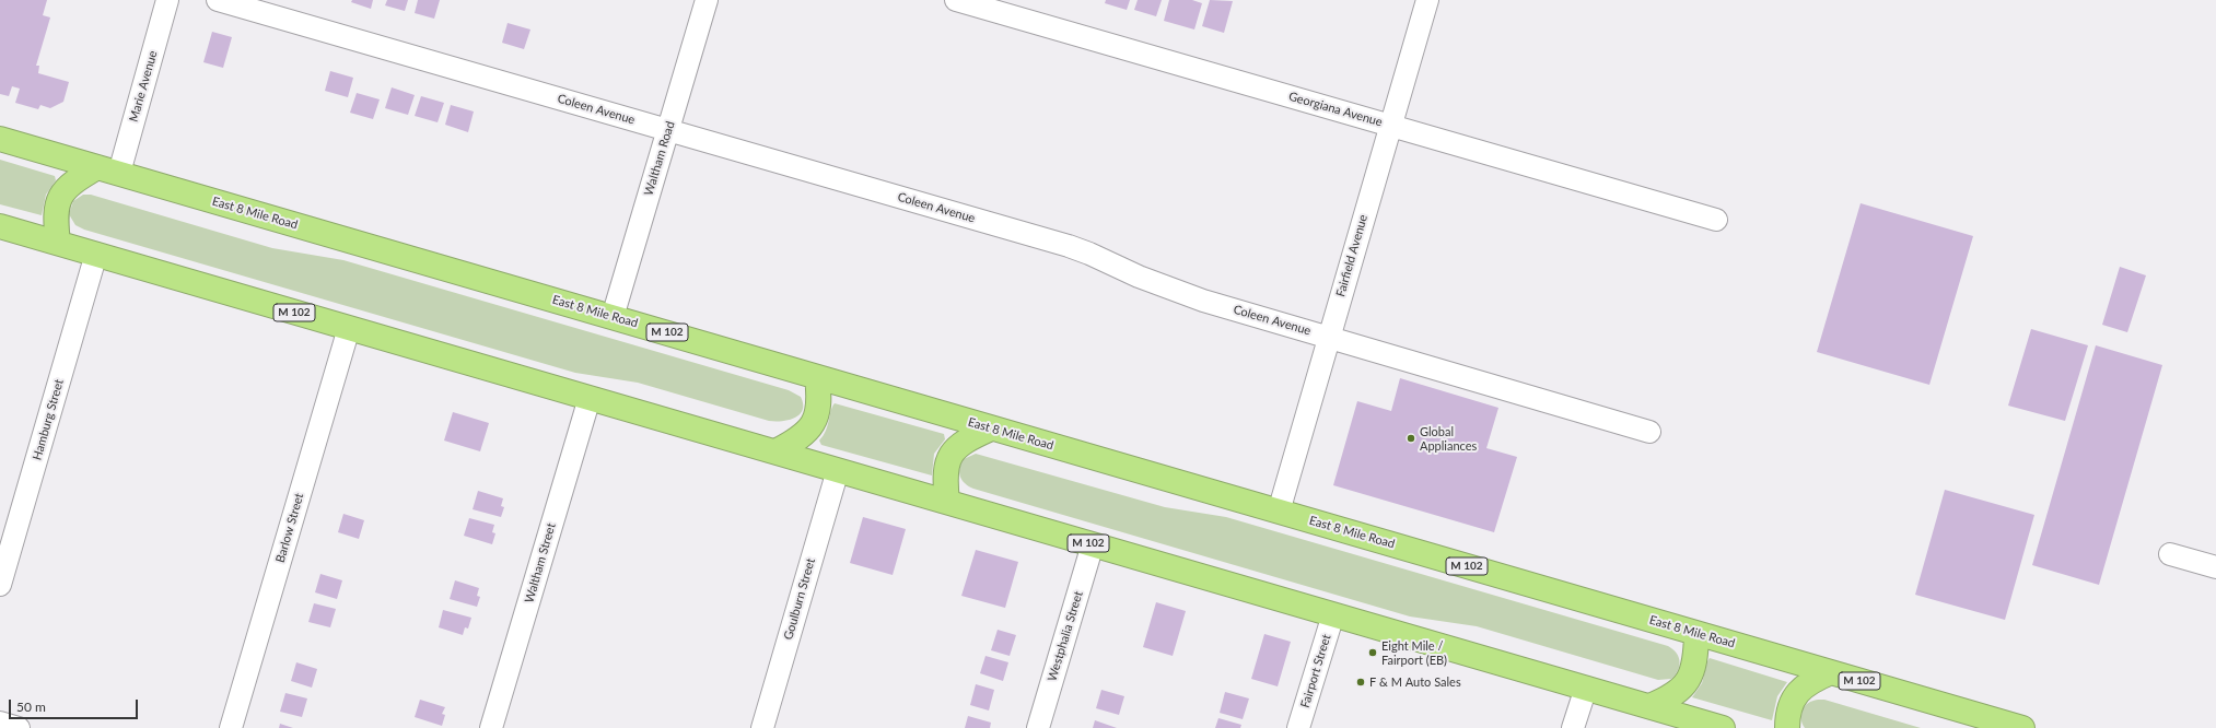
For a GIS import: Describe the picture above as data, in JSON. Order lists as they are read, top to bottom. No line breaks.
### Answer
{"streets":{"highway":["East 8 Mile Road","M 102"],"street":["Marie Avenue","Coleen Avenue","Georgiana Avenue","Waltham Road","Fairfield Avenue","Hamburg Street","Barlow Street","Waltham Street","Goulburn Street","Westphalia Street","Fairport Street"]},"crossings":[["Marie Avenue","East 8 Mile Road"],["Coleen Avenue","Waltham Road"],["Coleen Avenue","Fairfield Avenue"],["Georgiana Avenue","Fairfield Avenue"],["Waltham Road","East 8 Mile Road"],["East 8 Mile Road","Fairfield Avenue"],["M 102","Hamburg Street"],["M 102","Barlow Street"],["M 102","Waltham Street"],["M 102","Goulburn Street"],["M 102","Westphalia Street"],["M 102","Fairport Street"]],"places":["Global Appliances","Eight Mile / Fairport (EB)","F & M Auto Sales"],"scale_bar":"50 m"}
